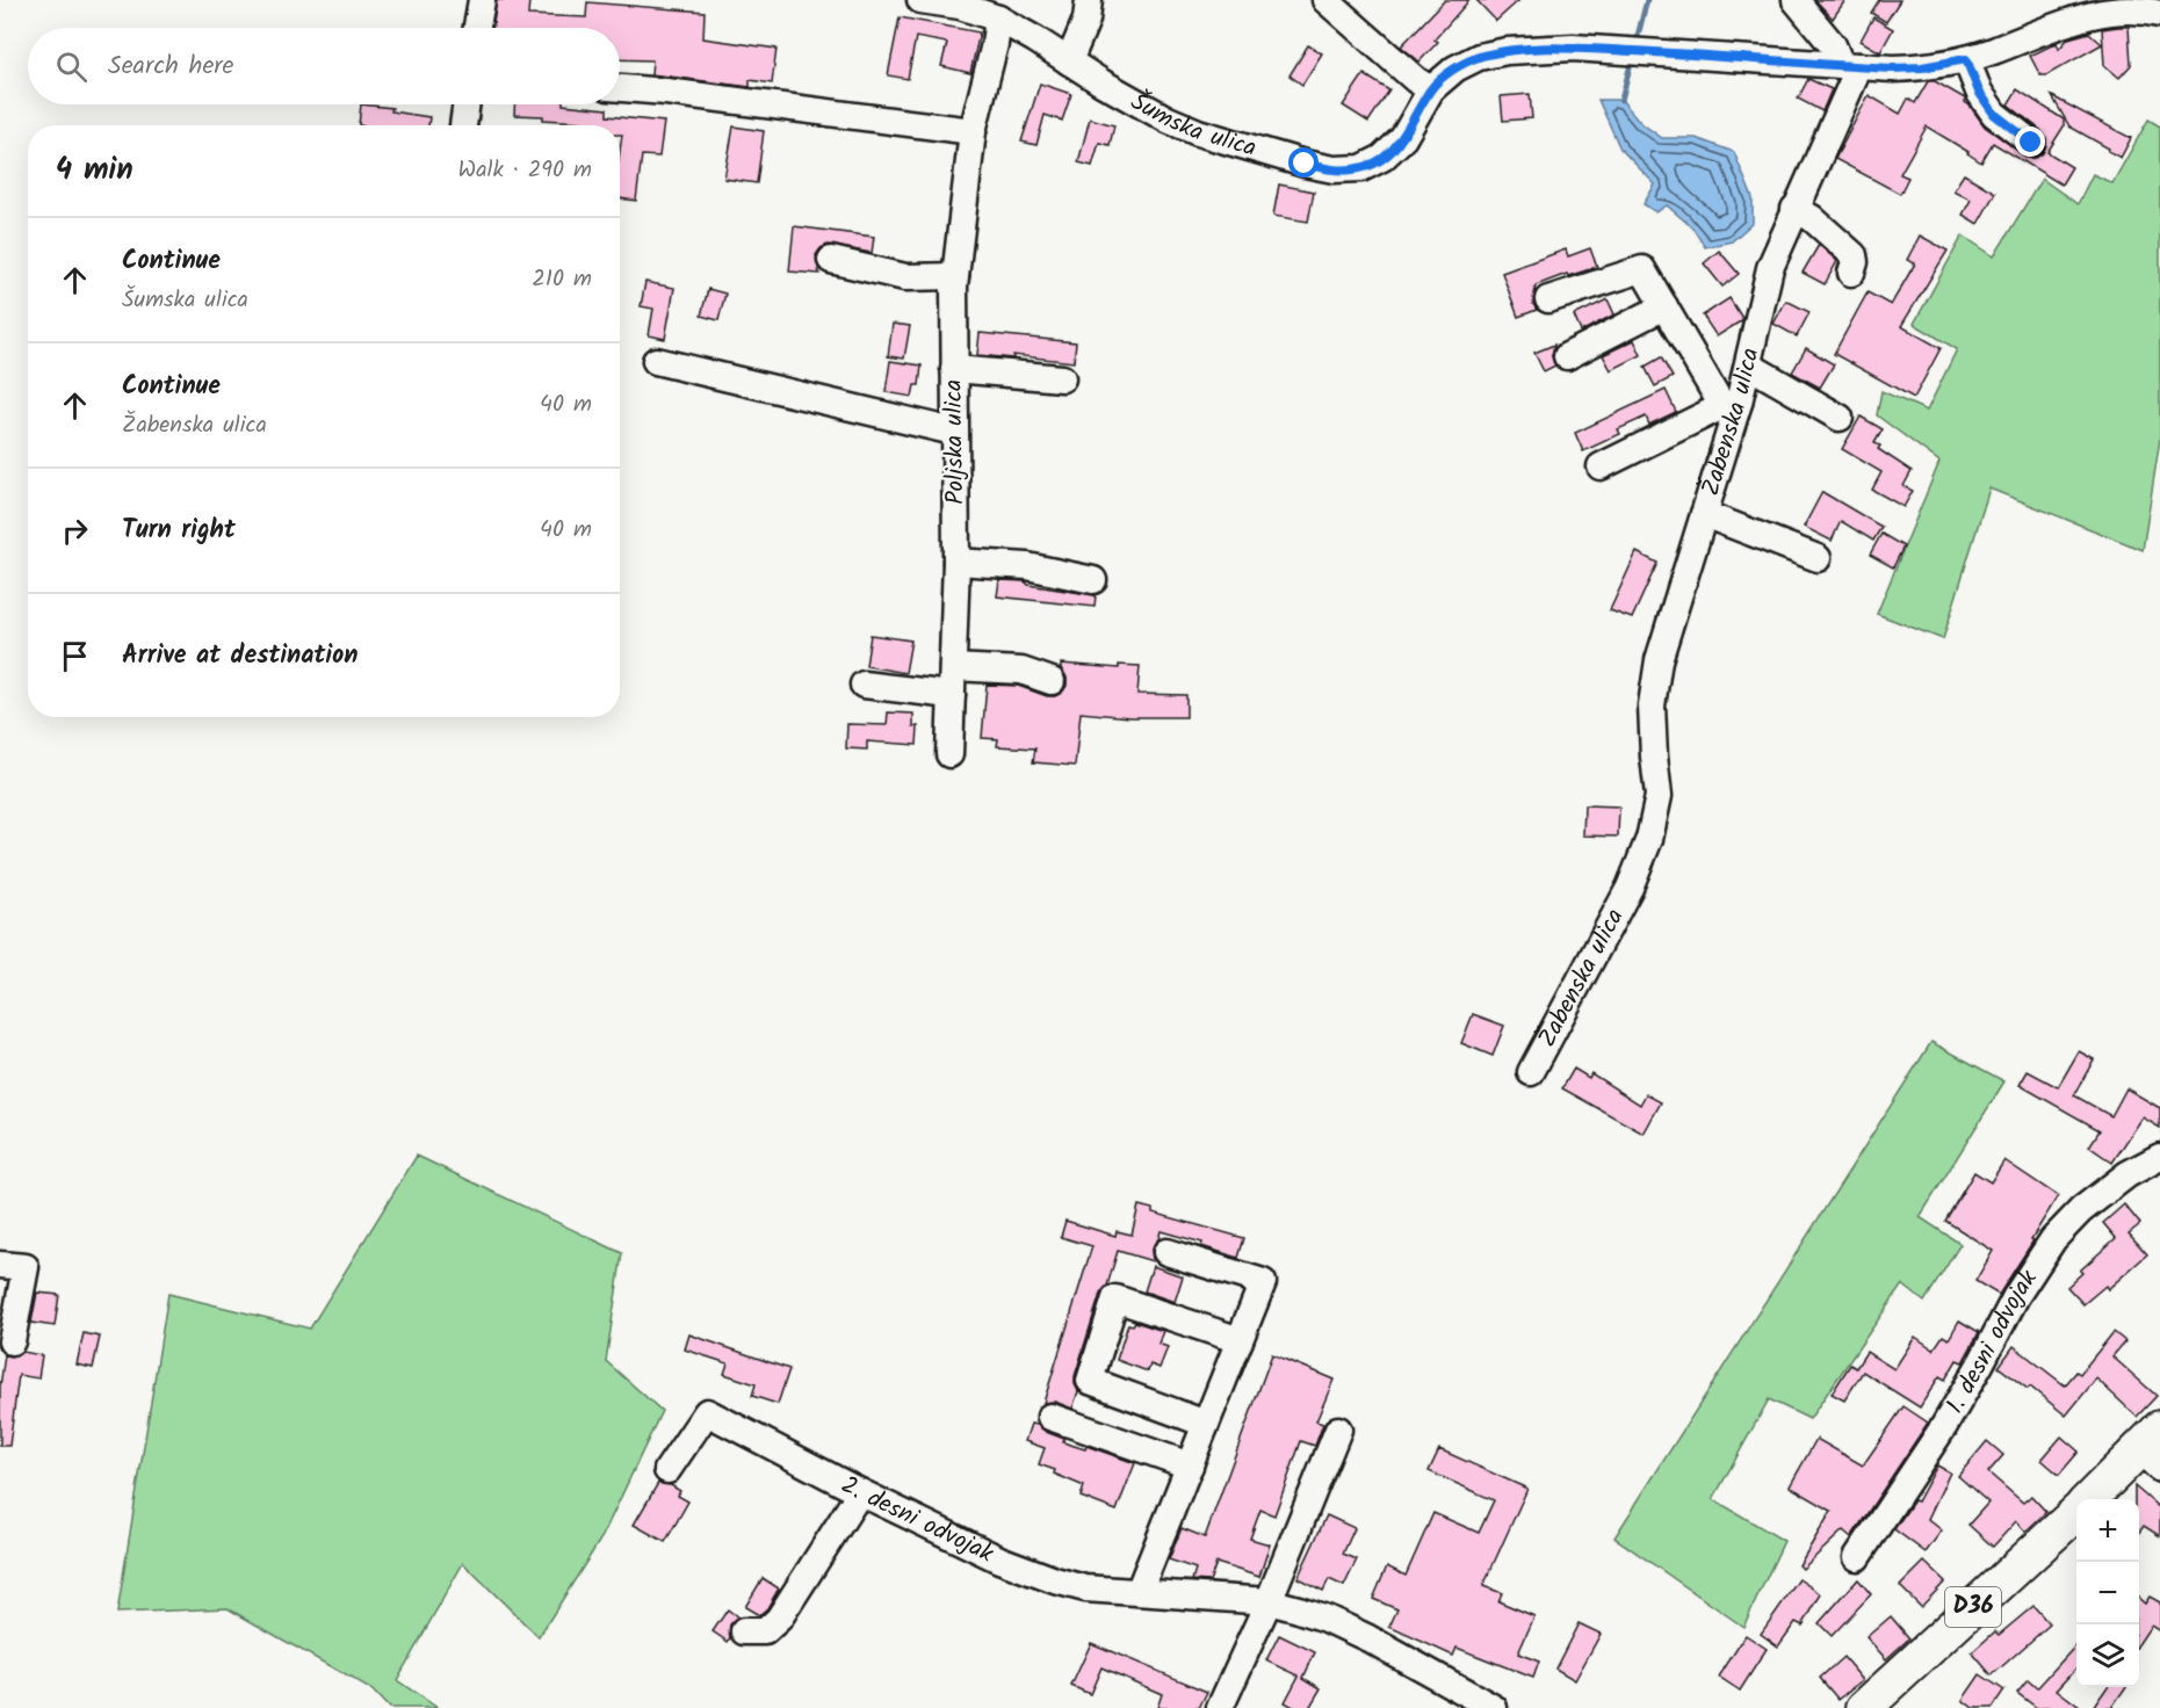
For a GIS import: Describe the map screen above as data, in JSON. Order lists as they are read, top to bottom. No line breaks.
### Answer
{"streets":{"main road":["D36"],"street":["Šumska ulica","Žabenska ulica","Poljska ulica","1. desni odvojak","2. desni odvojak"]},"crossings":[["Šumska ulica","Žabenska ulica"],["Šumska ulica","Poljska ulica"]],"page":{"search":"Search here","heading":["4 min","Walk · 290 m"],"list":[["Continue","Šumska ulica","210 m"],["Continue","Žabenska ulica","40 m"],["Turn right","40 m"],"Arrive at destination"],"map_buttons":["+","−"]}}
